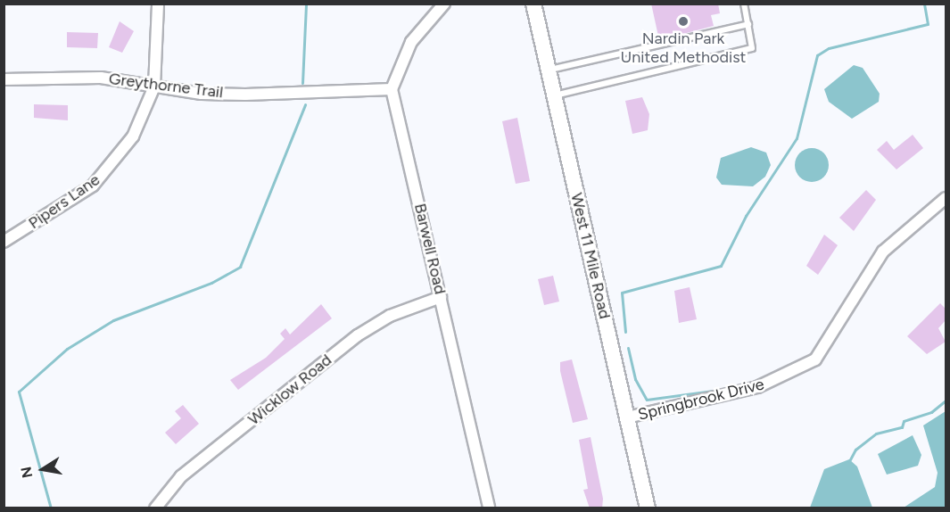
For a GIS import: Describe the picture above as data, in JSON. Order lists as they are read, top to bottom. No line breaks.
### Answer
{"streets":{"street":["Greythorne Trail","Pipers Lane","Barwell Road","West 11 Mile Road","Wicklow Road","Springbrook Drive"]},"crossings":[["Greythorne Trail","Pipers Lane"],["Greythorne Trail","Barwell Road"],["Barwell Road","Wicklow Road"],["West 11 Mile Road","Springbrook Drive"]],"places":["Nardin Park United Methodist"],"north":"left"}
